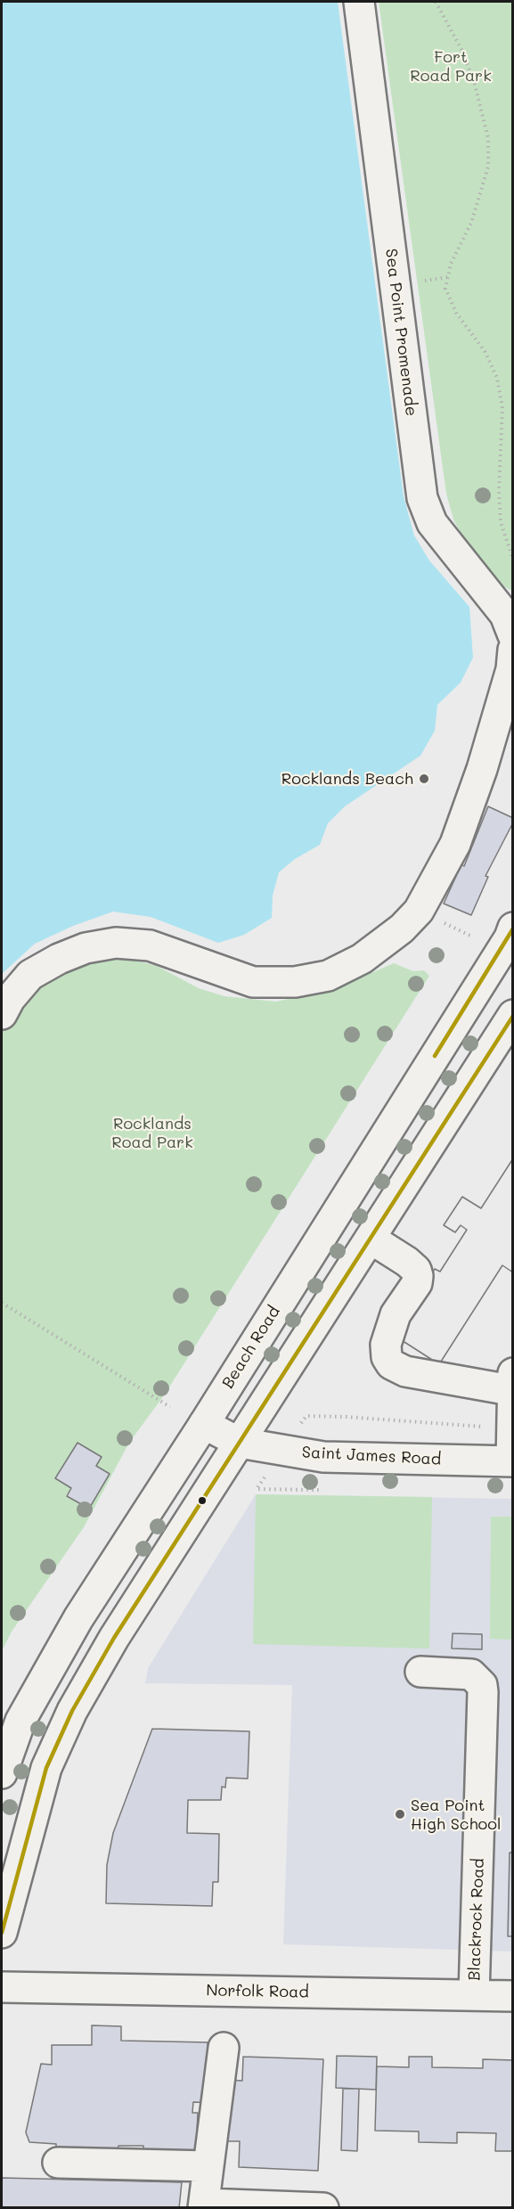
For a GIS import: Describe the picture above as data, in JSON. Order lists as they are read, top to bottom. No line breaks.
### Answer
{"streets":{"street":["Sea Point Promenade","Beach Road","Saint James Road","Blackrock Road","Norfolk Road"]},"crossings":[["Beach Road","Saint James Road"],["Blackrock Road","Norfolk Road"]],"parks":["Fort Road Park","Rocklands Road Park"],"places":["Rocklands Beach","Sea Point High School"]}
